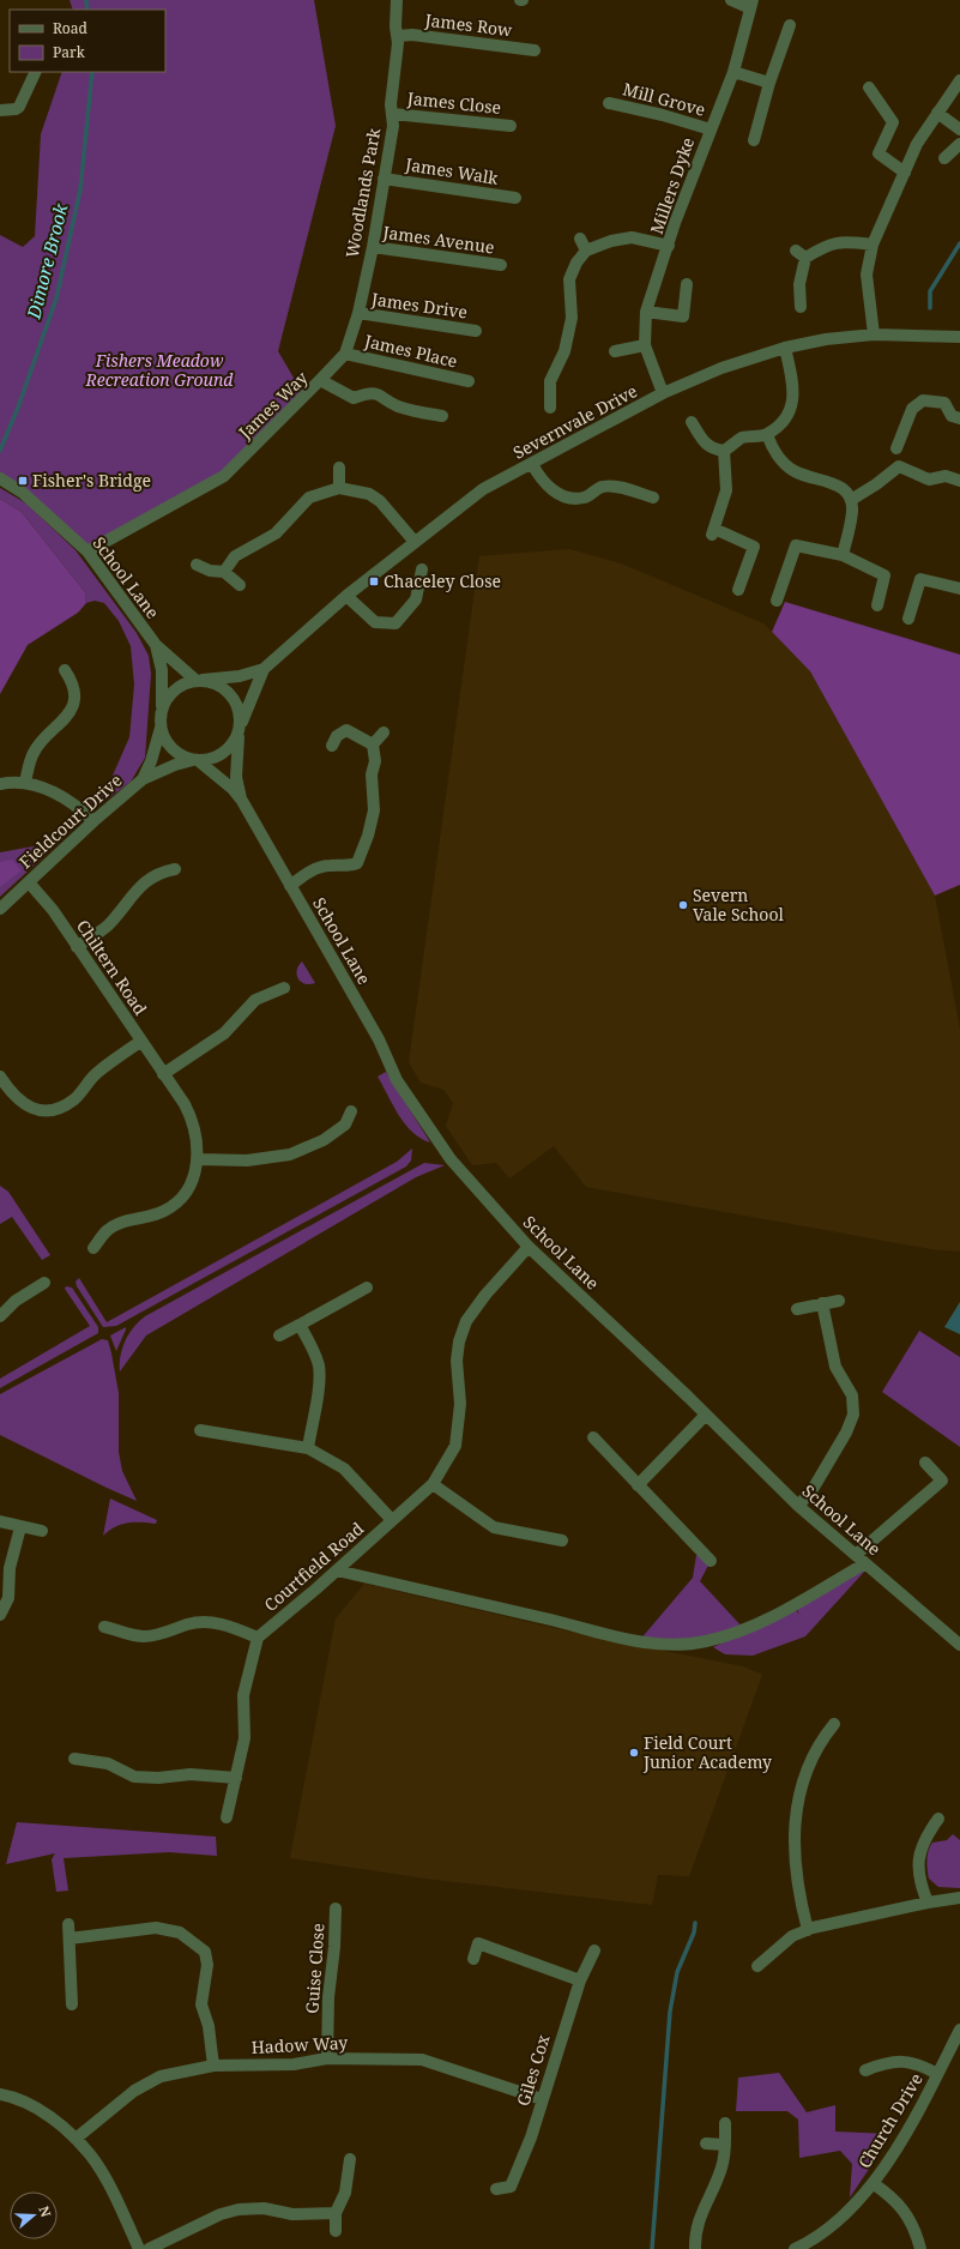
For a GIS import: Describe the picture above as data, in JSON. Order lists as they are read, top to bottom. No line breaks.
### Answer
{"streets":{"street":["James Row","Mill Grove","James Close","James Walk","Millers Dyke","Woodlands Park","James Avenue","James Drive","James Place","James Way","Severnvale Drive","School Lane","Fieldcourt Drive","Chiltern Road","Courtfield Road","Guise Close","Hadow Way","Giles Cox","Church Drive"]},"crossings":[["James Row","Woodlands Park"],["Mill Grove","Millers Dyke"],["James Close","Woodlands Park"],["James Walk","Woodlands Park"],["Millers Dyke","Severnvale Drive"],["Woodlands Park","James Avenue"],["Woodlands Park","James Drive"],["Woodlands Park","James Place"],["Woodlands Park","James Way"],["James Way","School Lane"],["Severnvale Drive","School Lane"],["Severnvale Drive","Fieldcourt Drive"],["School Lane","Fieldcourt Drive"],["School Lane","Courtfield Road"],["Fieldcourt Drive","Chiltern Road"],["Guise Close","Hadow Way"],["Hadow Way","Giles Cox"]],"water":["Dimore Brook"],"parks":["Fishers Meadow Recreation Ground"],"places":{"transit":["Fisher's Bridge","Chaceley Close"],"other":["Severn Vale School","Field Court Junior Academy"]},"legend":["Road","Park"],"north":"right"}
